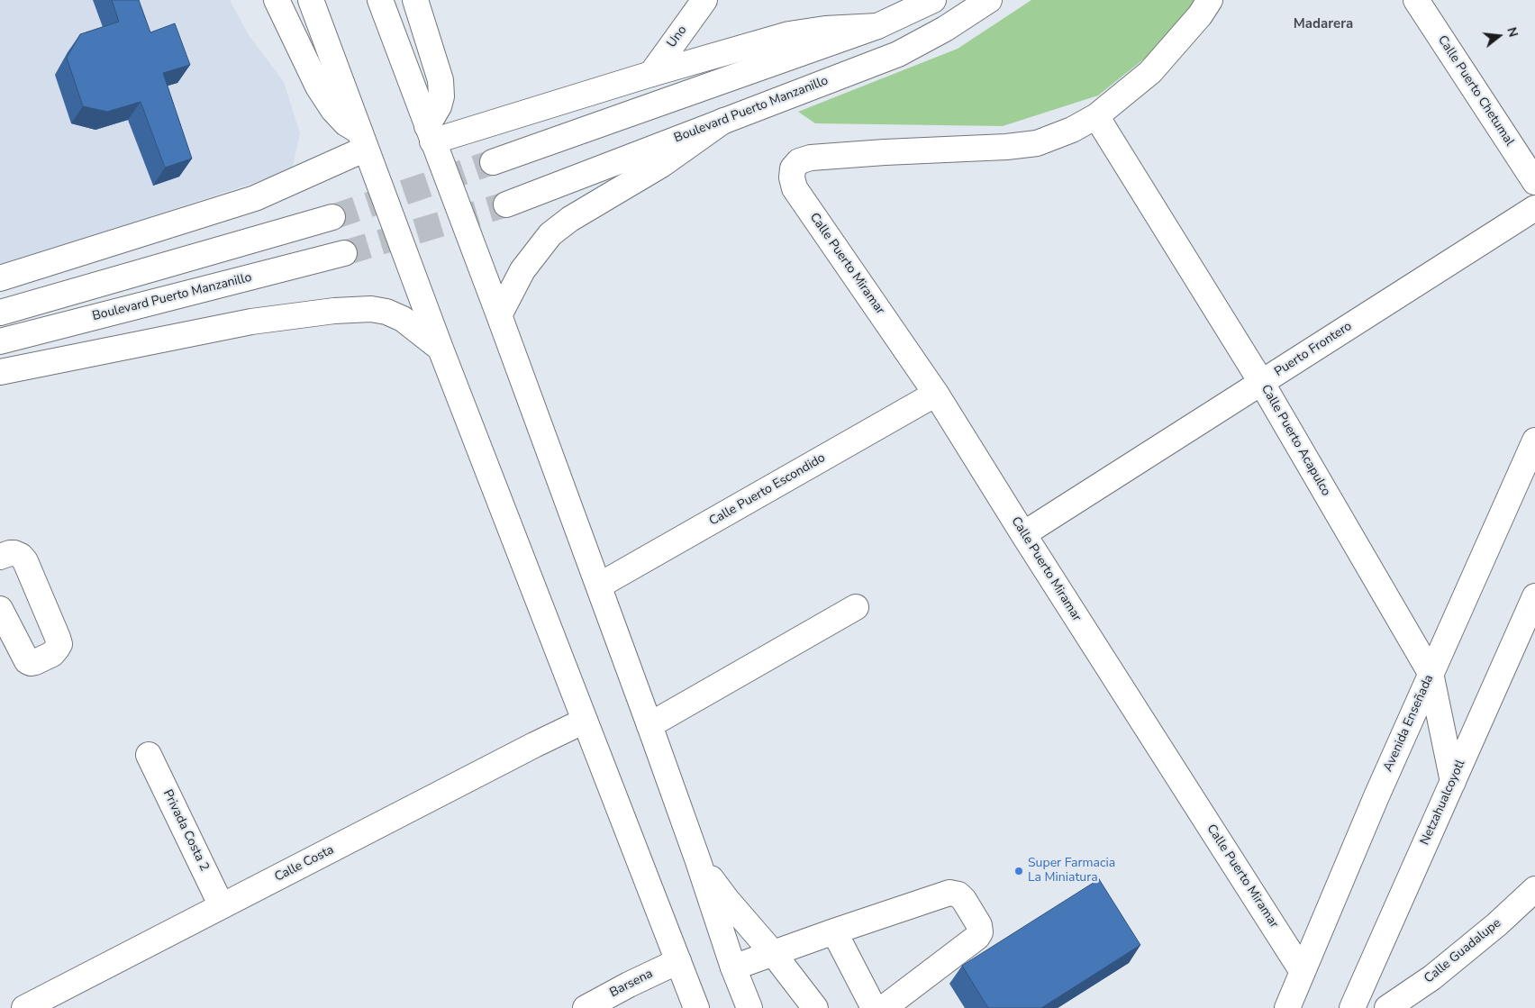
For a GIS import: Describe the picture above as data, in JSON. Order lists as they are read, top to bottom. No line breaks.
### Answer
{"streets":{"street":["Uno","Calle Puerto Chetumal","Boulevard Puerto Manzanillo","Calle Puerto Miramar","Puerto Frontero","Calle Puerto Acapulco","Calle Puerto Escondido","Avenida Enseñada","Netzahualcoyotl","Privada Costa 2","Calle Costa","Calle Guadalupe","Barsena"]},"crossings":[["Calle Puerto Miramar","Puerto Frontero"],["Calle Puerto Miramar","Calle Puerto Acapulco"],["Calle Puerto Miramar","Calle Puerto Escondido"],["Calle Puerto Miramar","Avenida Enseñada"],["Puerto Frontero","Calle Puerto Acapulco"],["Calle Puerto Acapulco","Avenida Enseñada"],["Calle Puerto Acapulco","Netzahualcoyotl"],["Privada Costa 2","Calle Costa"]],"districts":["Madarera"],"places":["Super Farmacia La Miniatura"],"north":"right"}
